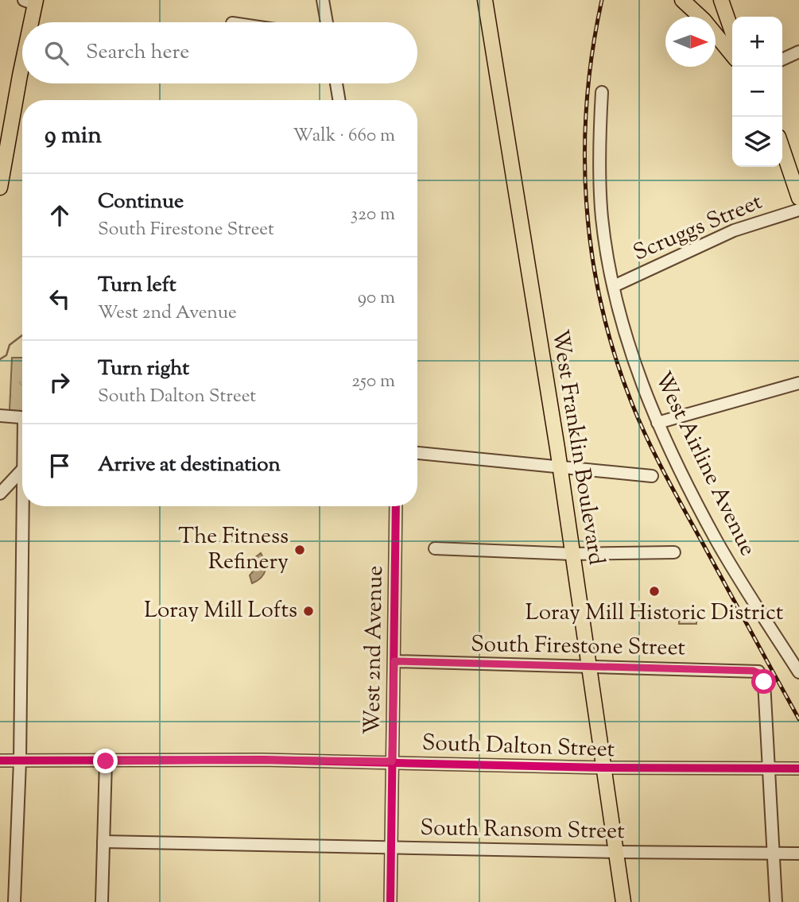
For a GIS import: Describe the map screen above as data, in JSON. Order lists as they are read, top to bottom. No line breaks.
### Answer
{"streets":{"main road":["West Franklin Boulevard"],"street":["Scruggs Street","West Airline Avenue","South Firestone Street","West 2nd Avenue","South Dalton Street","South Ransom Street"]},"crossings":[["Scruggs Street","West Airline Avenue"],["West Franklin Boulevard","South Firestone Street"],["West Franklin Boulevard","South Dalton Street"],["West Franklin Boulevard","South Ransom Street"],["South Firestone Street","West 2nd Avenue"],["South Firestone Street","South Dalton Street"],["West 2nd Avenue","South Dalton Street"],["West 2nd Avenue","South Ransom Street"]],"places":["The Fitness Refinery","Loray Mill Historic District","Loray Mill Lofts"],"north":"right","page":{"map_buttons":["+","−"],"search":"Search here","heading":["9 min","Walk · 660 m"],"list":[["Continue","South Firestone Street","320 m"],["Turn left","West 2nd Avenue","90 m"],["Turn right","South Dalton Street","250 m"],"Arrive at destination"]}}
